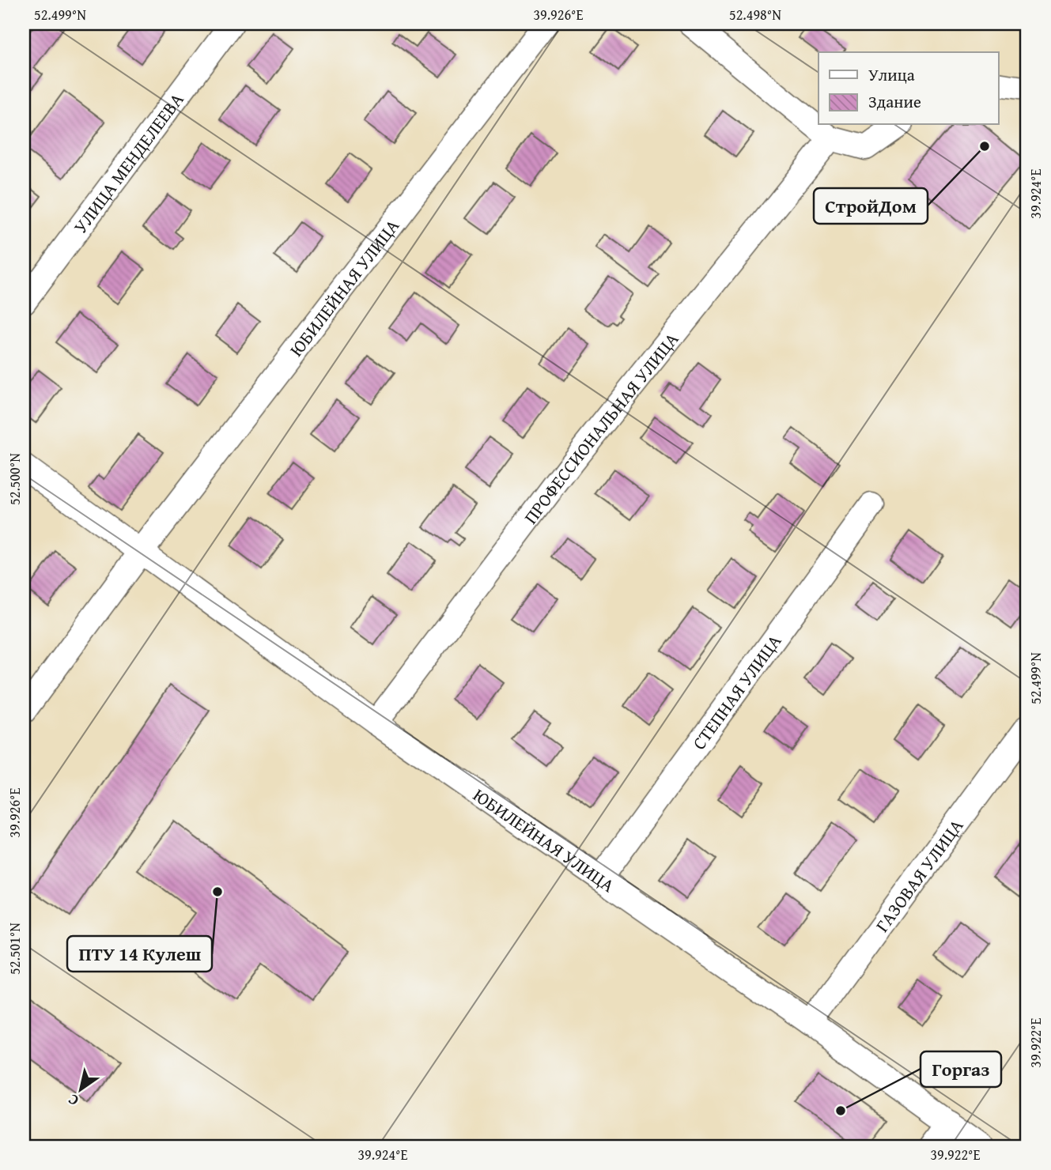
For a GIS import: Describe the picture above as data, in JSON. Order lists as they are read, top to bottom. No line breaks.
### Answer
{"streets":{"street":["УЛИЦА МЕНДЕЛЕЕВА","ЮБИЛЕЙНАЯ УЛИЦА","ПРОФЕССИОНАЛЬНАЯ УЛИЦА","СТЕПНАЯ УЛИЦА","ГАЗОВАЯ УЛИЦА"]},"crossings":[["ЮБИЛЕЙНАЯ УЛИЦА","ПРОФЕССИОНАЛЬНАЯ УЛИЦА"],["ЮБИЛЕЙНАЯ УЛИЦА","СТЕПНАЯ УЛИЦА"],["ЮБИЛЕЙНАЯ УЛИЦА","ГАЗОВАЯ УЛИЦА"]],"places":["СтройДом","ПТУ 14 Кулеш","Горгаз"],"legend":["Улица","Здание"],"north":"bottom left","coordinates":["52.499°N","39.926°E","52.498°N","39.924°E","52.500°N","52.501°N","39.922°E"]}
